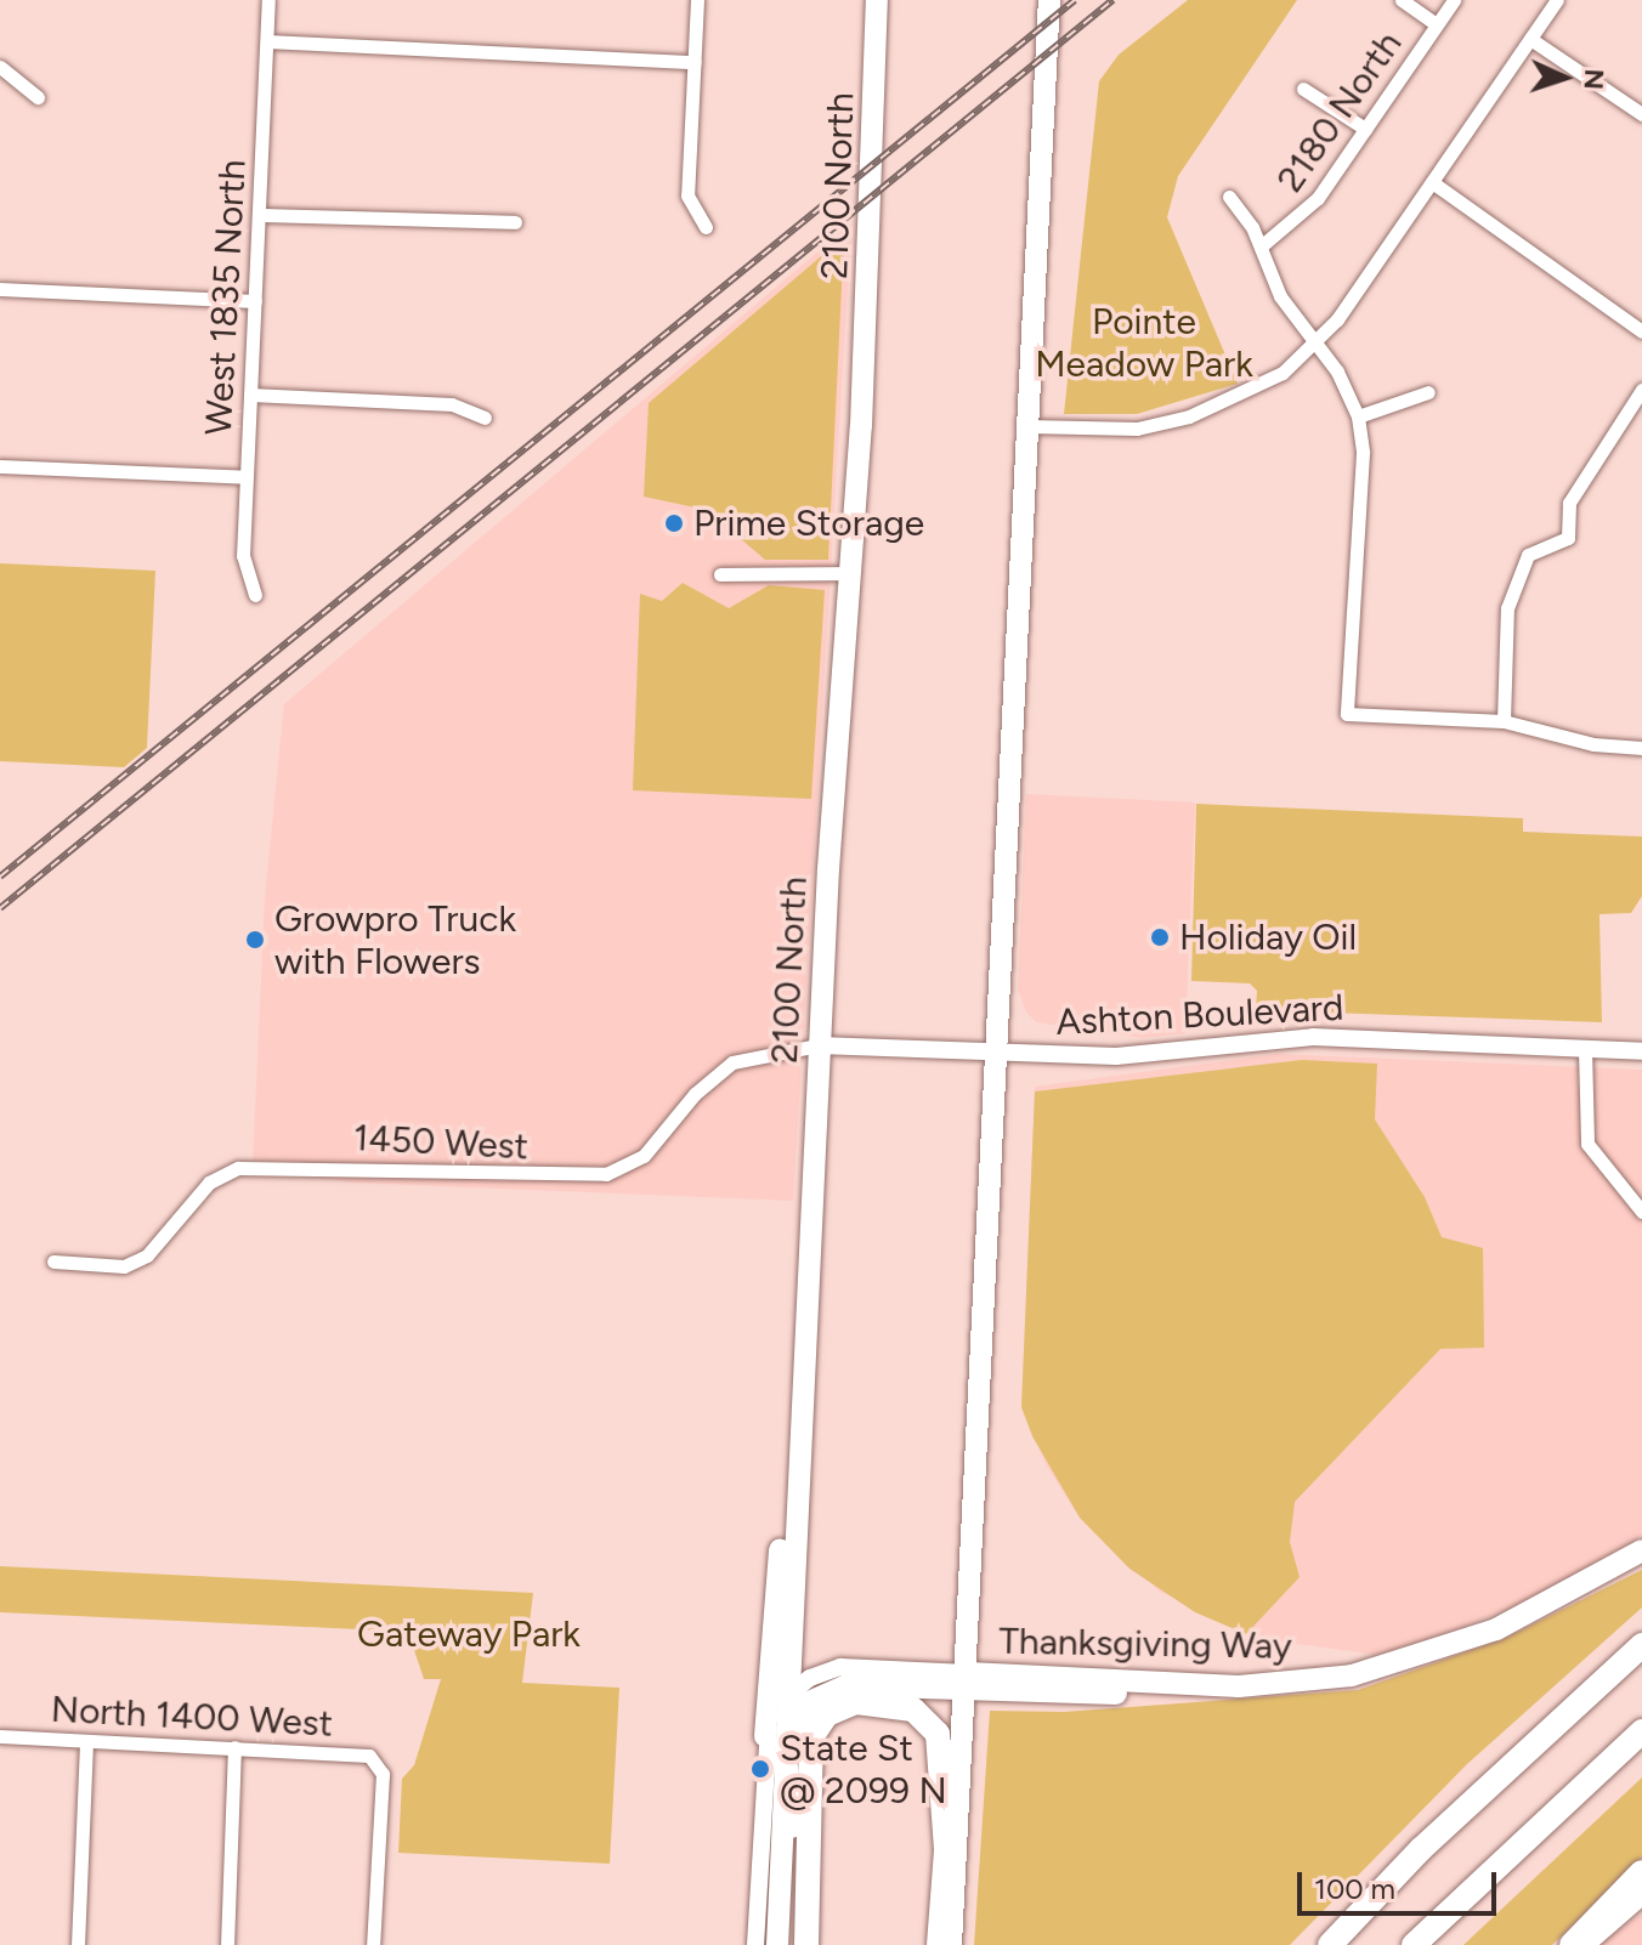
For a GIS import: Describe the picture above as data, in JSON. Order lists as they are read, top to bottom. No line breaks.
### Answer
{"streets":{"highway":["2100 North","Thanksgiving Way"],"street":["2180 North","West 1835 North","Ashton Boulevard","1450 West","North 1400 West"]},"crossings":[["2100 North","Ashton Boulevard"],["2100 North","1450 West"],["2100 North","Thanksgiving Way"],["Ashton Boulevard","1450 West"]],"parks":["Pointe Meadow Park","Gateway Park"],"places":["Prime Storage","Holiday Oil","Growpro Truck with Flowers","State St @ 2099 N"],"scale_bar":"100 m","north":"right"}
